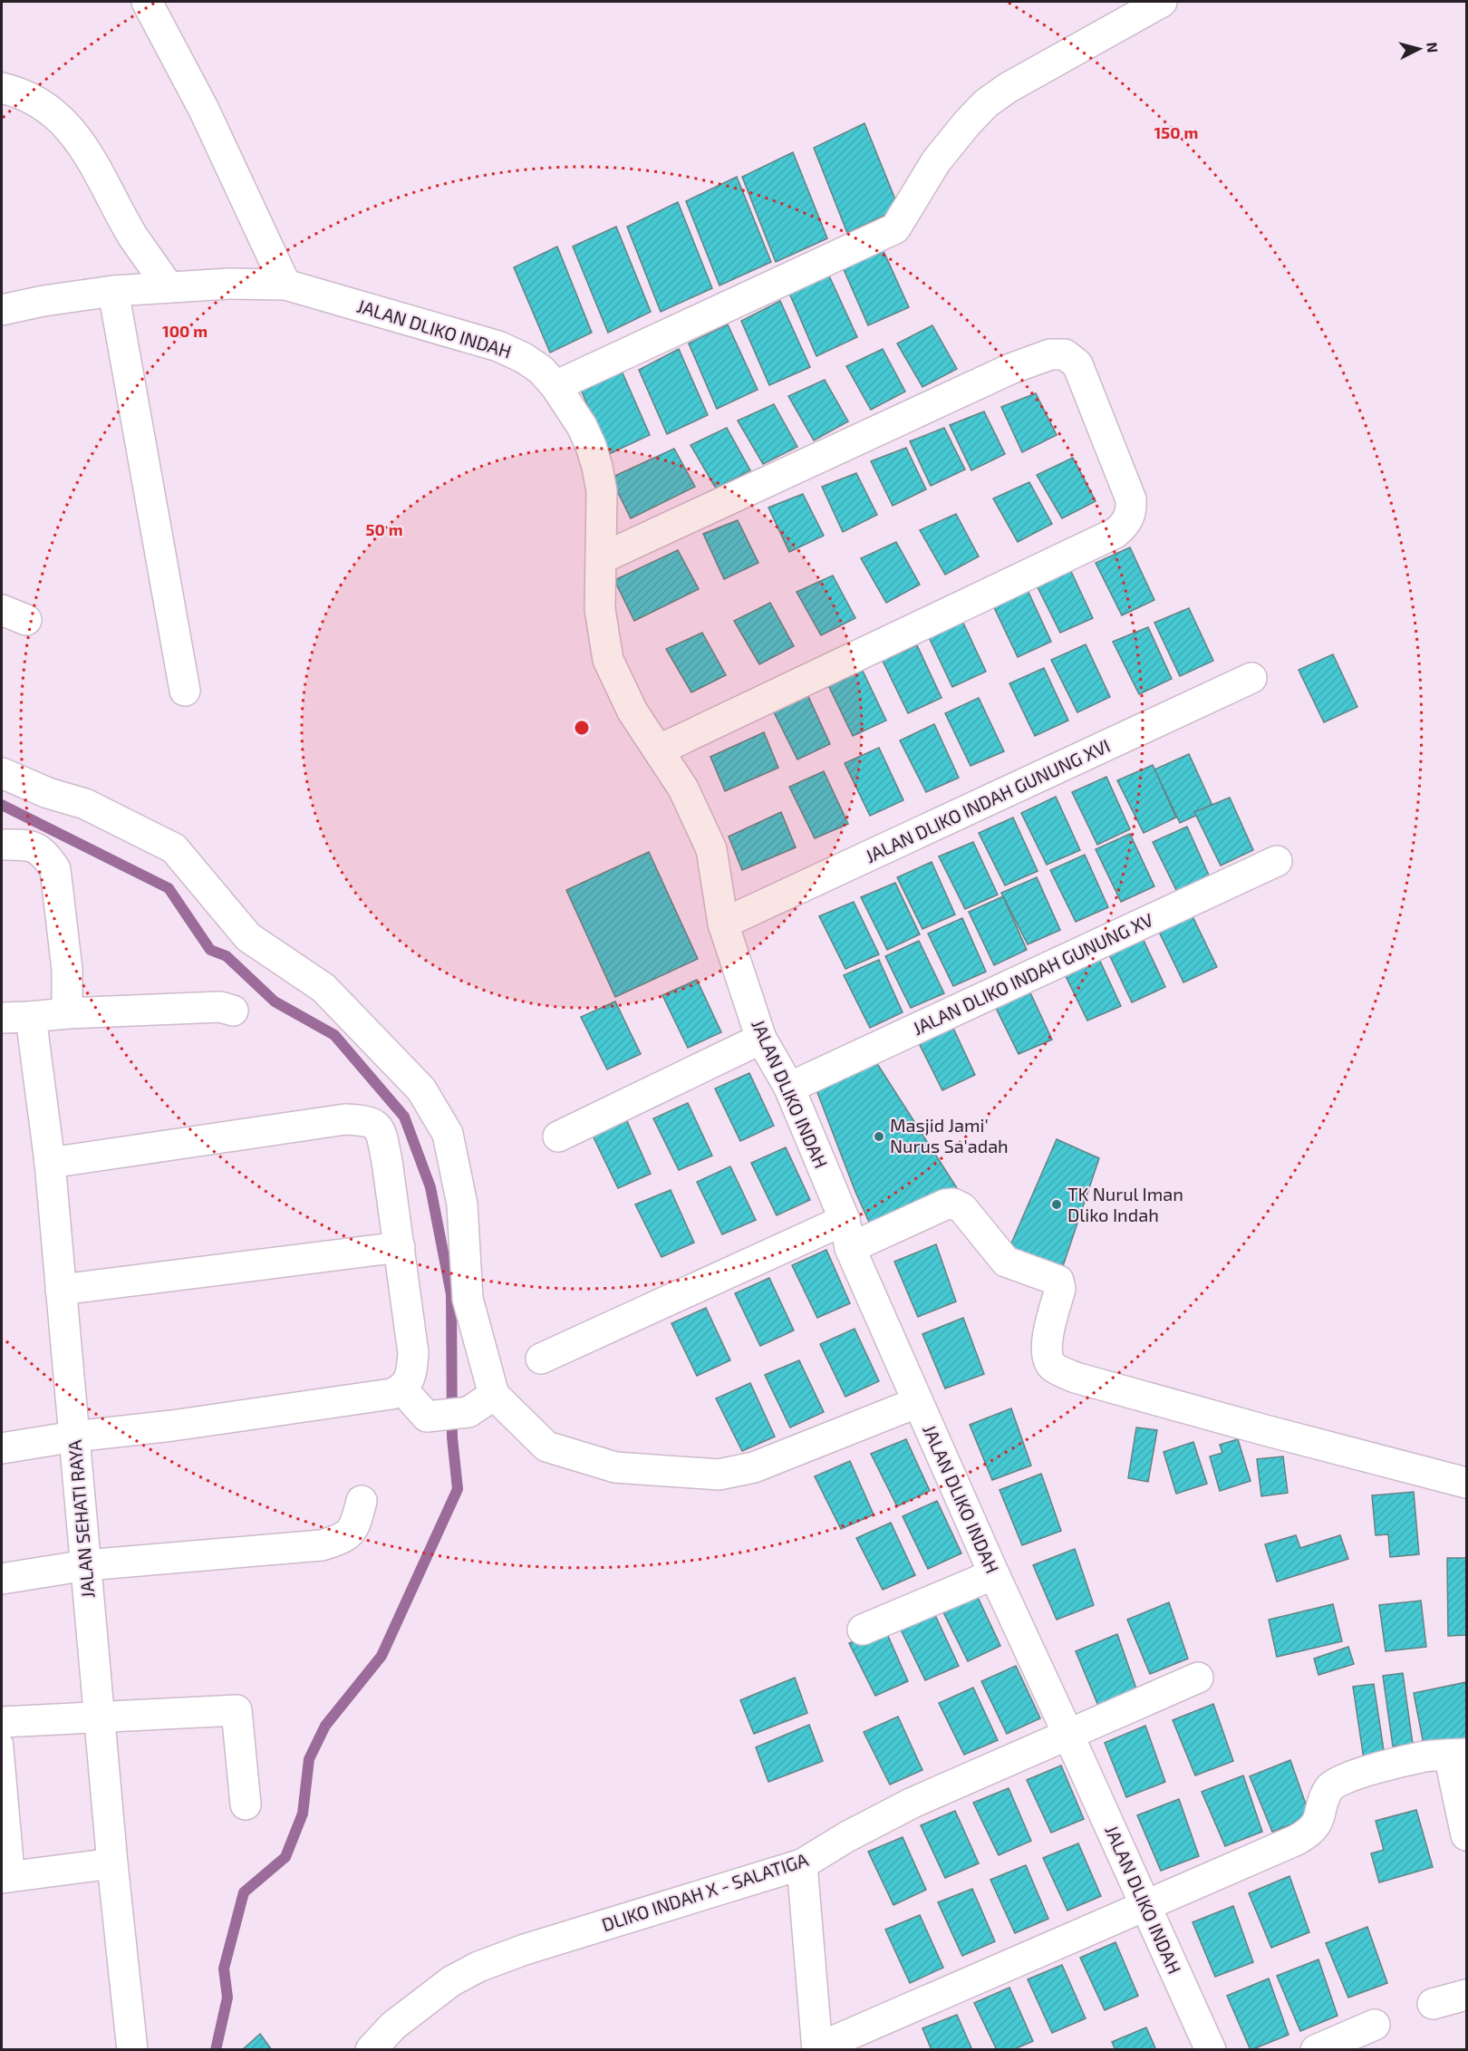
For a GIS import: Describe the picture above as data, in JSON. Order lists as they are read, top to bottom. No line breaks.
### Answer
{"streets":{"street":["JALAN DLIKO INDAH","JALAN DLIKO INDAH GUNUNG XVI","JALAN DLIKO INDAH GUNUNG XV","JALAN SEHATI RAYA","DLIKO INDAH X - SALATIGA"]},"crossings":[["JALAN DLIKO INDAH","JALAN DLIKO INDAH GUNUNG XVI"],["JALAN DLIKO INDAH","JALAN DLIKO INDAH GUNUNG XV"],["JALAN DLIKO INDAH","DLIKO INDAH X - SALATIGA"]],"places":["Masjid Jami' Nurus Sa'adah","TK Nurul Iman Dliko Indah"],"north":"right","rings":["150 m","100 m","50 m"]}
